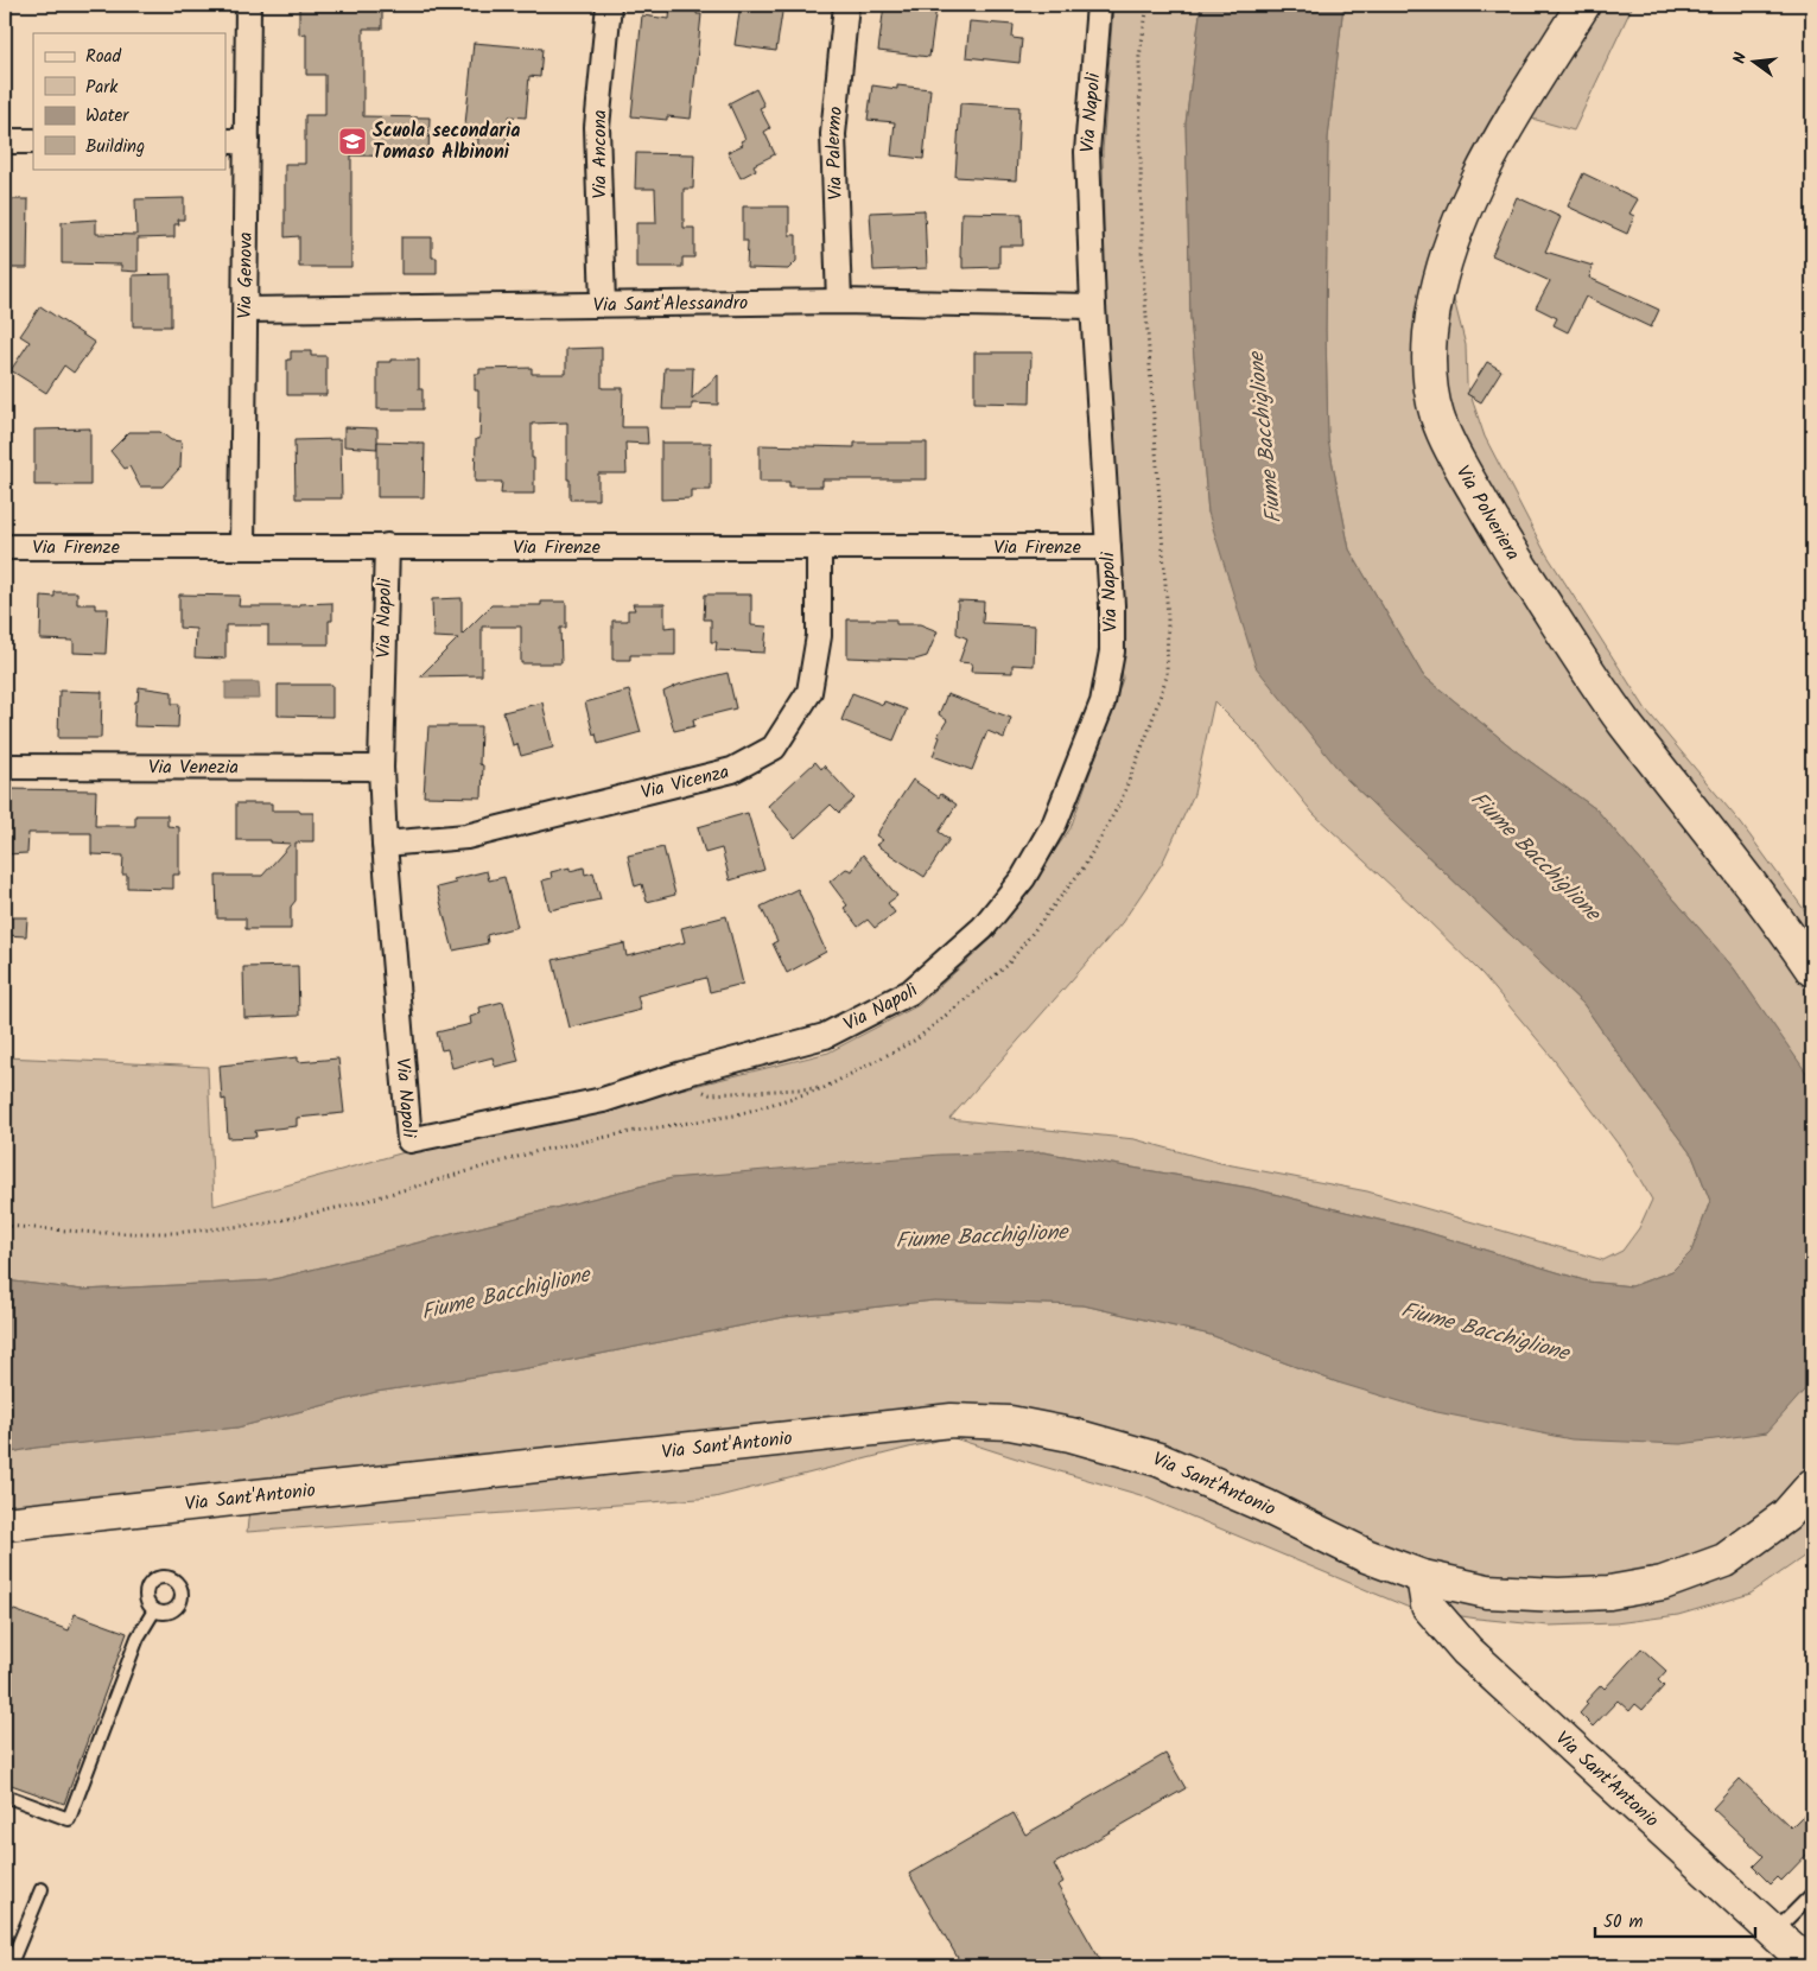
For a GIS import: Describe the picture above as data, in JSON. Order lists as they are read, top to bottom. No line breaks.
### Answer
{"streets":{"street":["Via Napoli","Via Palermo","Via Ancona","Via Genova","Via Sant'Alessandro","Via Polveriera","Via Firenze","Via Venezia","Via Vicenza","Via Sant'Antonio"]},"crossings":[["Via Napoli","Via Sant'Alessandro"],["Via Napoli","Via Firenze"],["Via Napoli","Via Venezia"],["Via Napoli","Via Vicenza"],["Via Palermo","Via Sant'Alessandro"],["Via Ancona","Via Sant'Alessandro"],["Via Genova","Via Sant'Alessandro"],["Via Genova","Via Firenze"],["Via Firenze","Via Vicenza"]],"water":["Fiume Bacchiglione"],"places":{"school or university":["Scuola secondaria Tomaso Albinoni"]},"legend":["Road","Park","Water","Building"],"scale_bar":"50 m","north":"left"}
